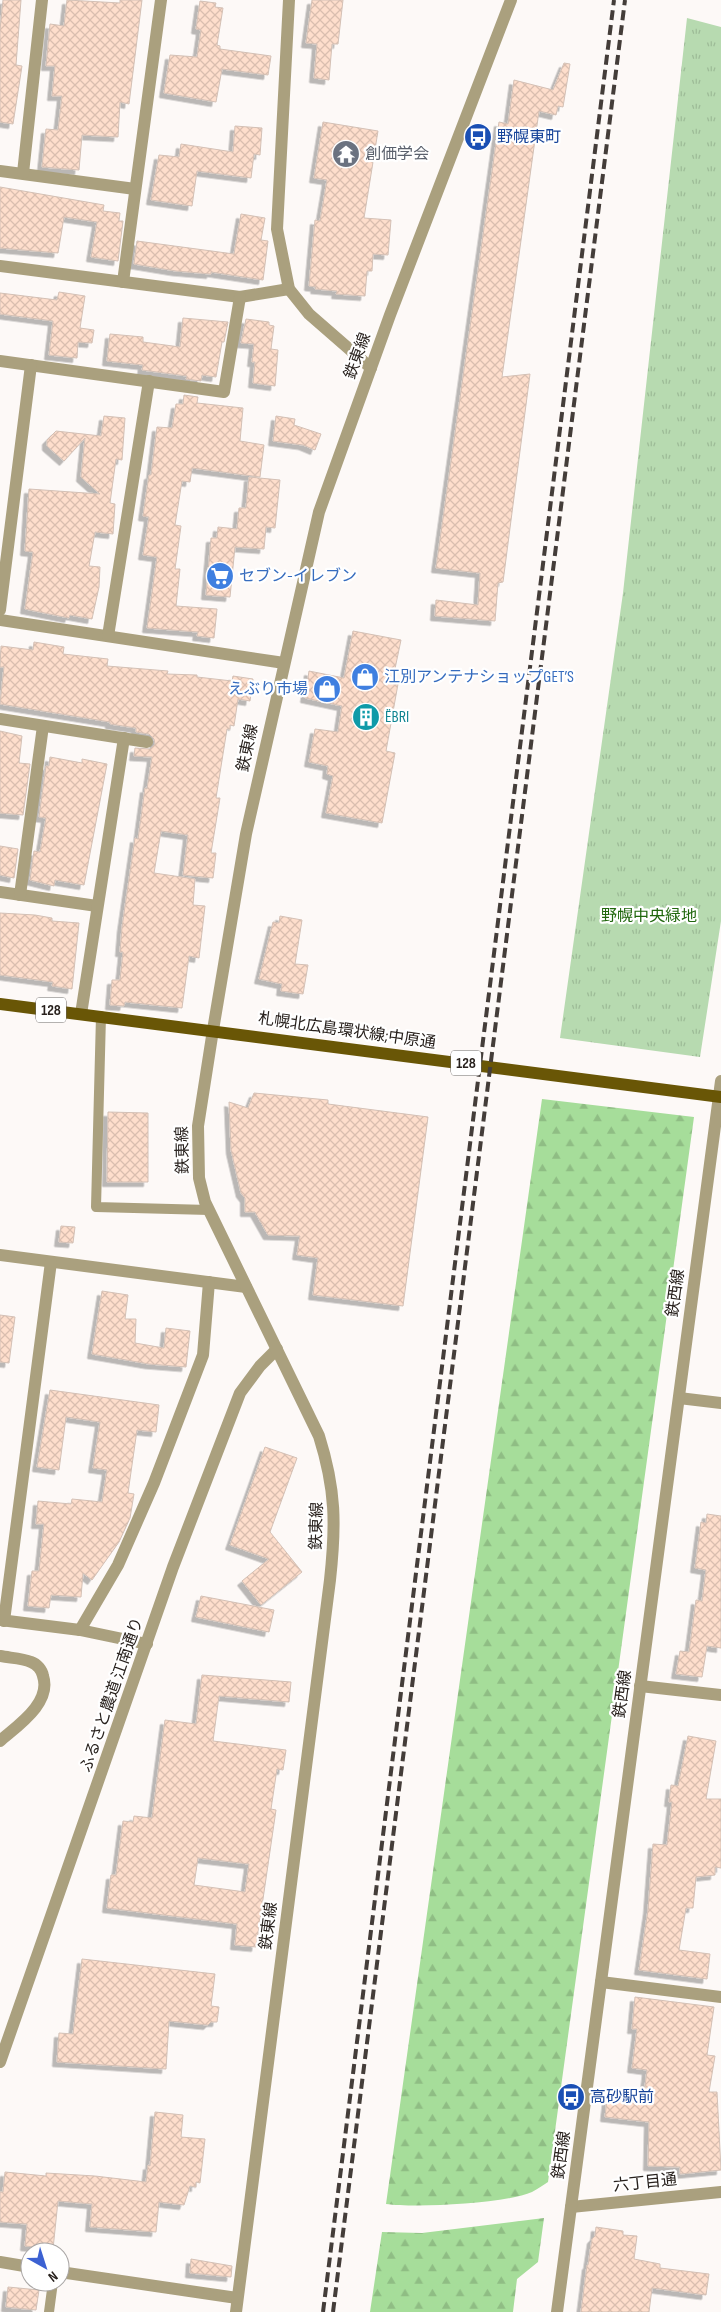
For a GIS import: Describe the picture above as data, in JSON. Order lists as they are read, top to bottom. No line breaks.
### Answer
{"streets":{"main road":["128","札幌北広島環状線;中原通"],"street":["鉄東線","鉄西線","ふるさと農道 江南通り","六丁目通"]},"crossings":[["鉄東線","札幌北広島環状線;中原通"],["鉄東線","ふるさと農道 江南通り"],["札幌北広島環状線;中原通","鉄西線"],["鉄西線","六丁目通"]],"parks":["野幌中央緑地"],"places":{"bus stop":["野幌東町","高砂駅前"],"temple":["創価学会"],"supermarket":["セブン-イレブン"],"shop":["江別アンテナショップGET’S","えぶり市場"],"building":["ËBRI"]},"north":"bottom right"}
